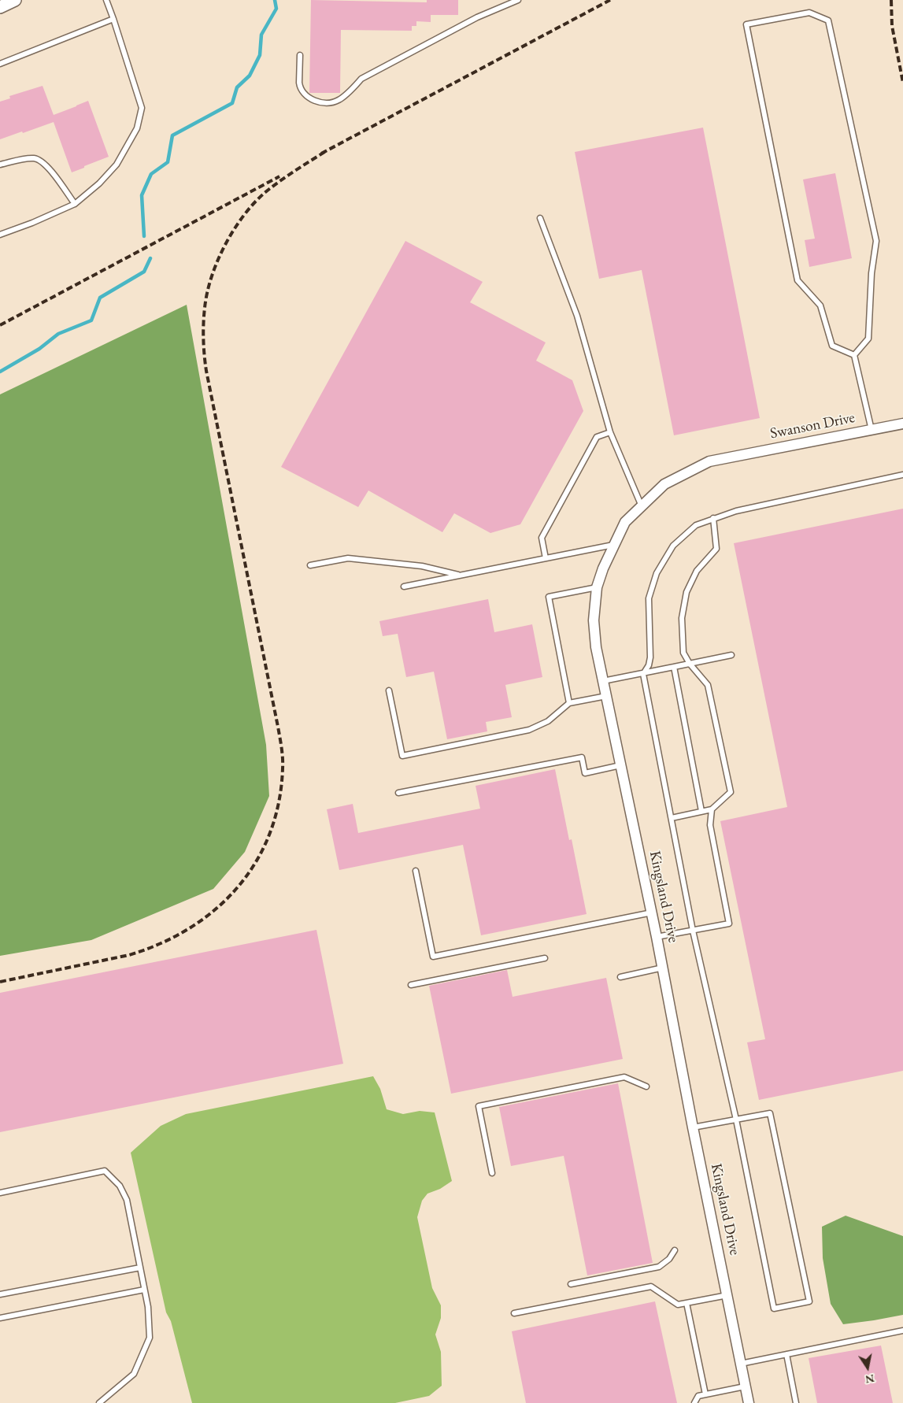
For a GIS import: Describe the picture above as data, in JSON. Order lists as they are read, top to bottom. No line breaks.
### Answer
{"streets":{"street":["Swanson Drive","Kingsland Drive"]},"crossings":[["Swanson Drive","Kingsland Drive"]],"north":"bottom"}
